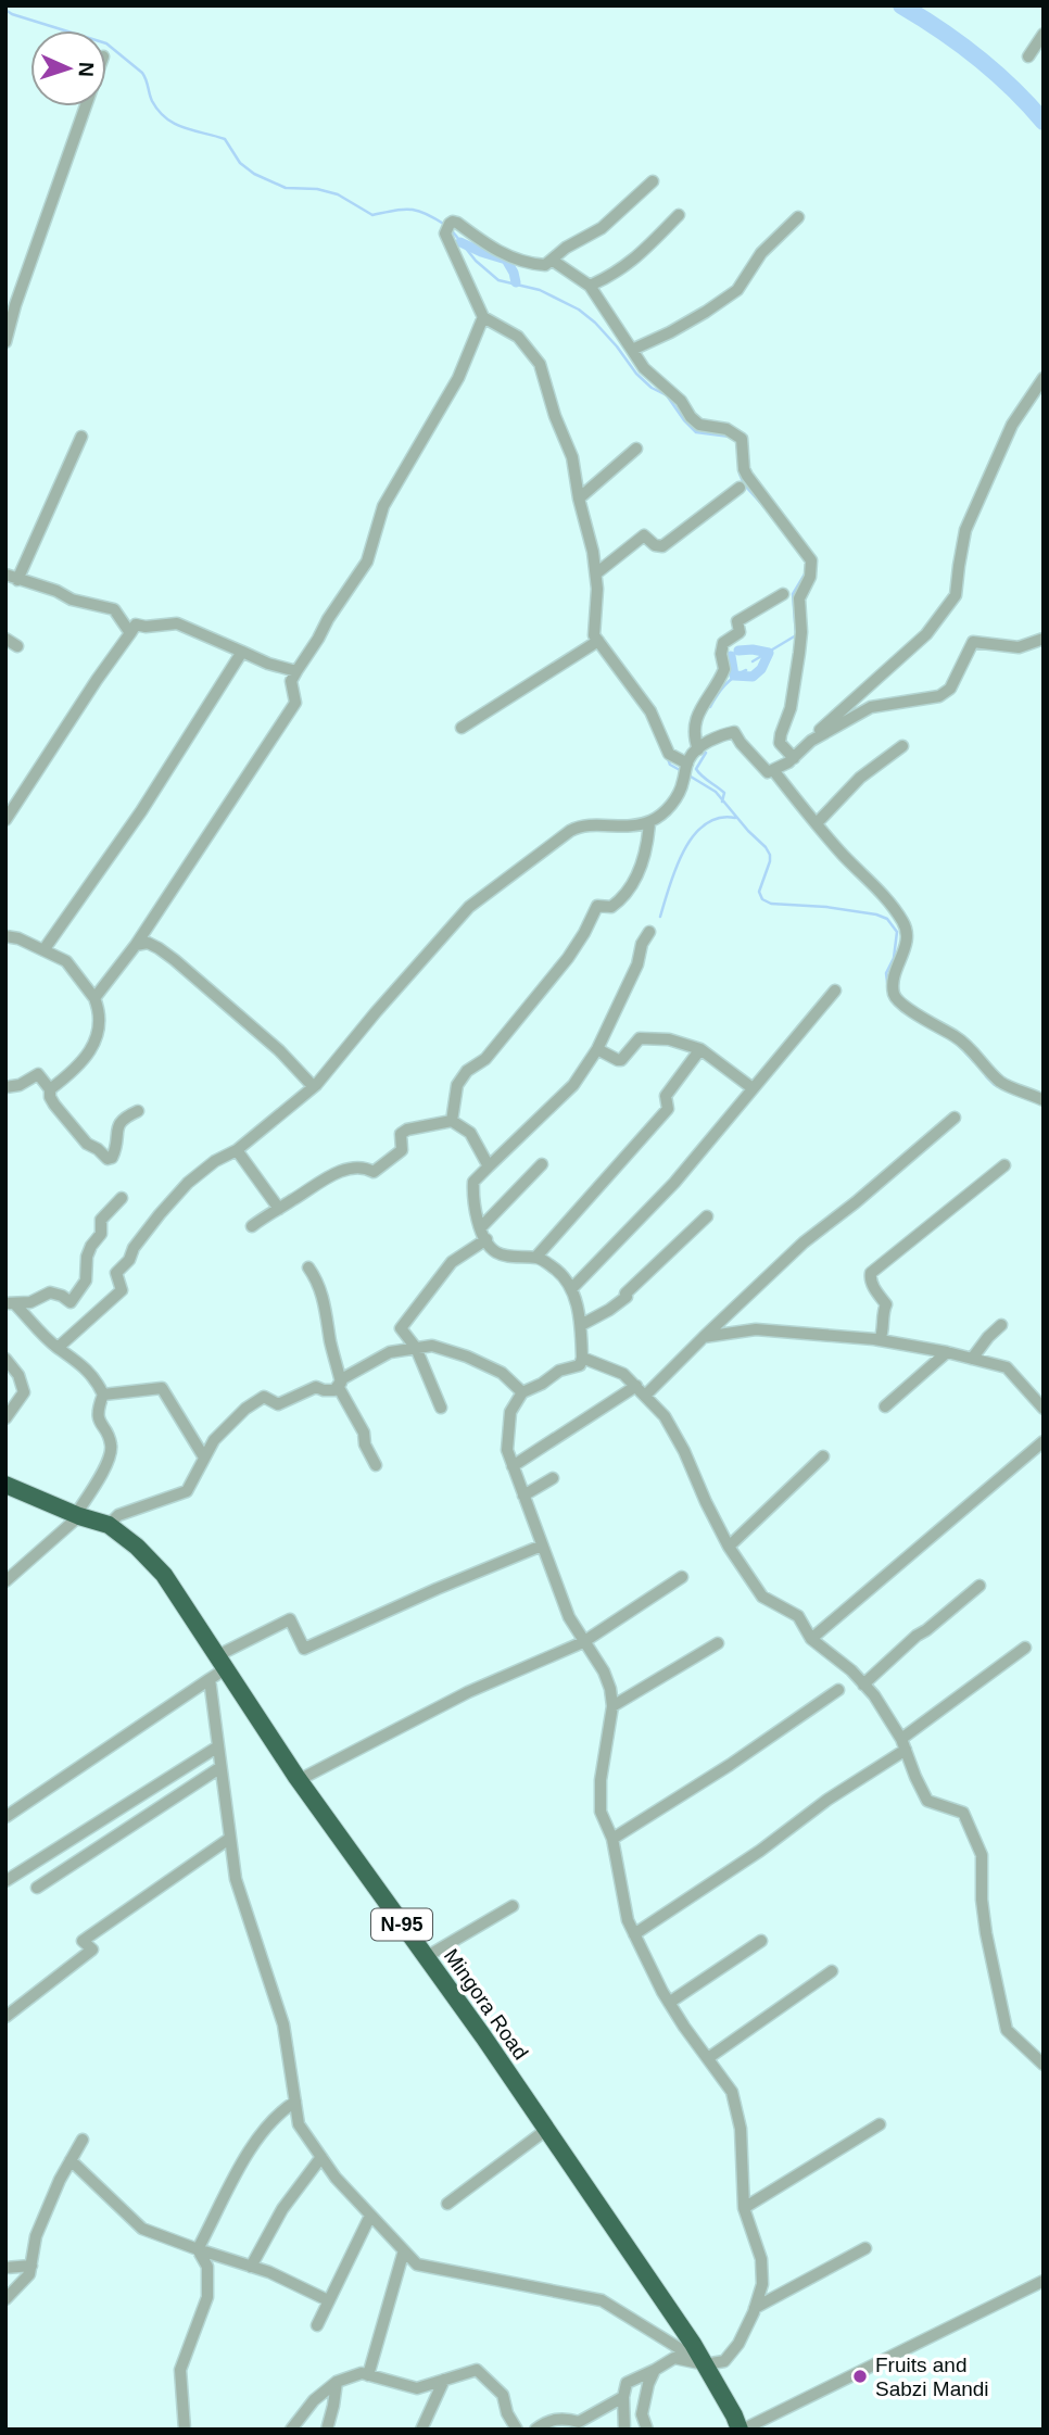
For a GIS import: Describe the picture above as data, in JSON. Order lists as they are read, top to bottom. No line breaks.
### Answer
{"streets":{"highway":["N-95","Mingora Road"]},"places":["Fruits and Sabzi Mandi"],"north":"right"}
